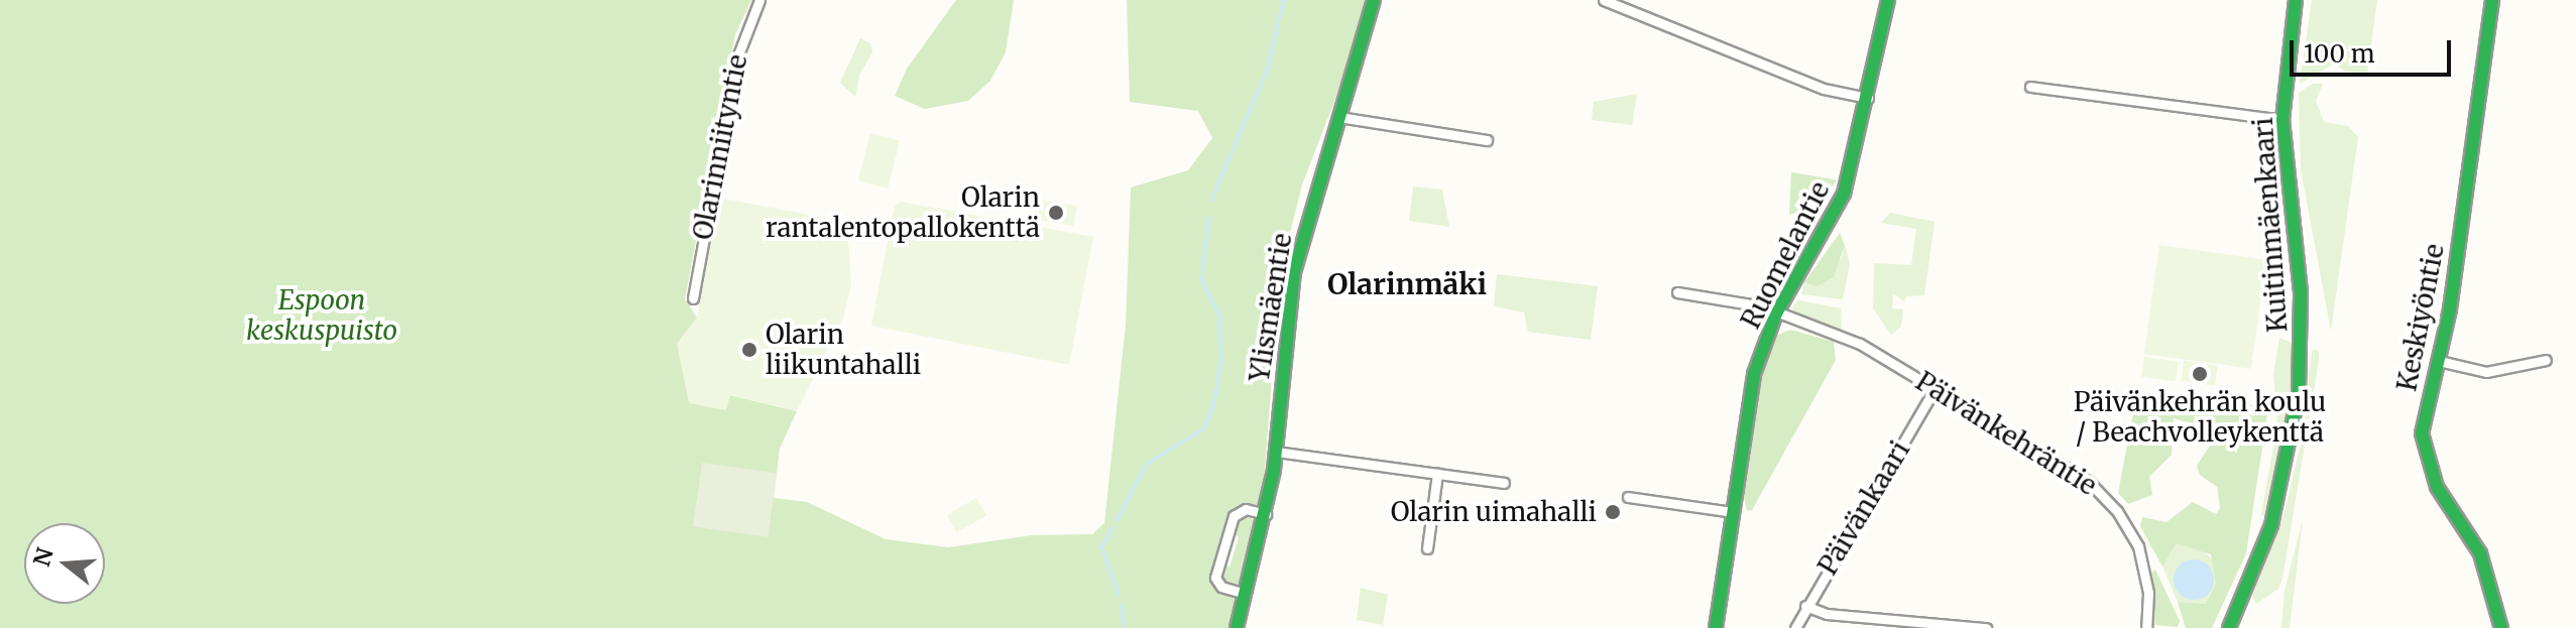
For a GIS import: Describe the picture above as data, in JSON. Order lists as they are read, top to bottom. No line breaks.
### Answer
{"streets":{"street":["Olarinniityntie","Kuitinmäenkaari","Ruomelantie","Ylismäentie","Keskiyöntie","Päivänkehräntie","Päivänkaari"]},"crossings":[["Ruomelantie","Päivänkehräntie"],["Päivänkehräntie","Päivänkaari"]],"districts":["Olarinmäki"],"parks":["Espoon keskuspuisto"],"places":["Olarin rantalentopallokenttä","Olarin liikuntahalli","Päivänkehrän koulu / Beachvolleykenttä","Olarin uimahalli"],"scale_bar":"100 m","north":"left"}
